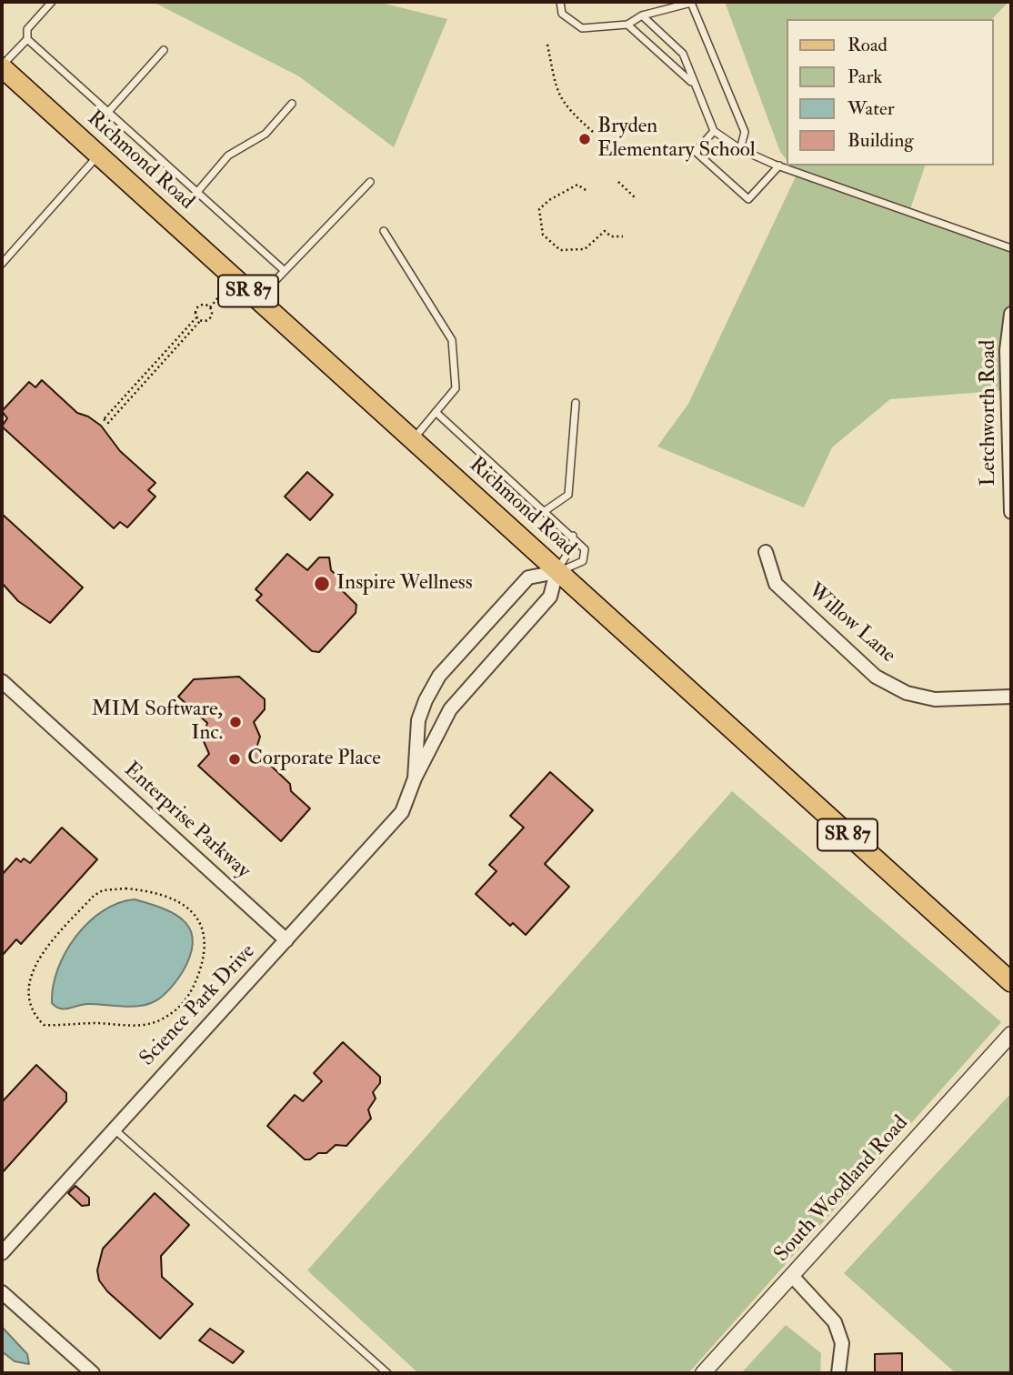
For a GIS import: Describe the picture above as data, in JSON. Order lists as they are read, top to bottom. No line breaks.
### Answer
{"streets":{"main road":["Richmond Road","SR 87"],"street":["Letchworth Road","Willow Lane","Enterprise Parkway","Science Park Drive","South Woodland Road"]},"crossings":[["Richmond Road","Science Park Drive"],["Enterprise Parkway","Science Park Drive"]],"places":["Bryden Elementary School","Inspire Wellness","MIM Software, Inc.","Corporate Place"],"legend":["Road","Park","Water","Building"]}
